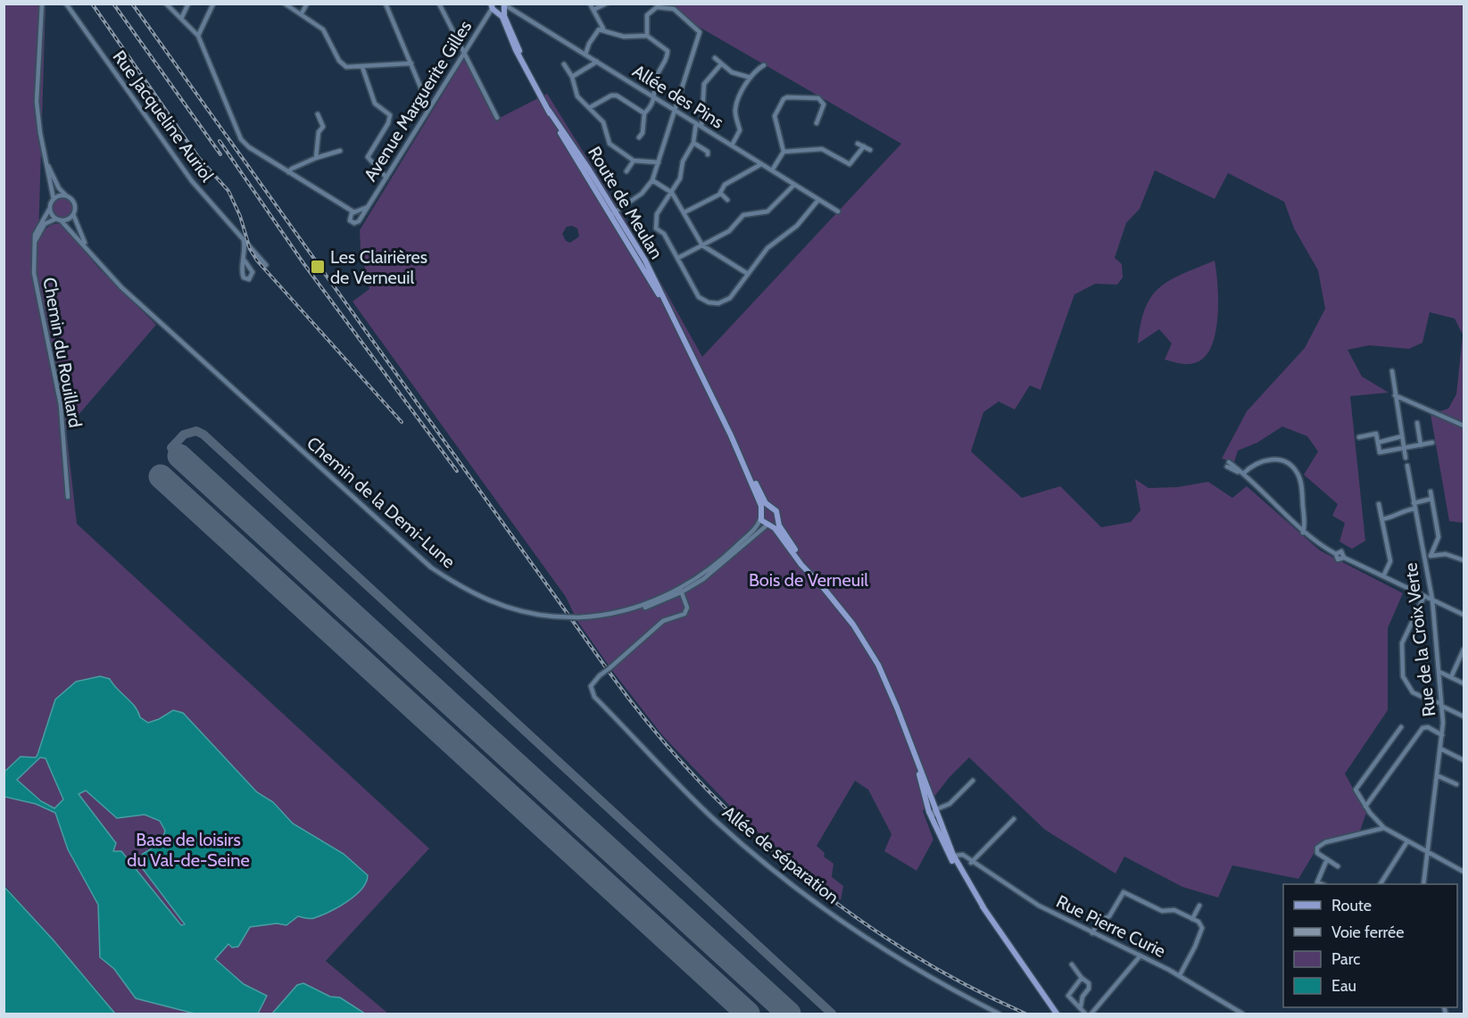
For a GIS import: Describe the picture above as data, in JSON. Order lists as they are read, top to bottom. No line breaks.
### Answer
{"streets":{"main road":["Route de Meulan"],"street":["Allée des Pins","Avenue Marguerite Gilles","Rue Jacqueline Auriol","Chemin du Rouillard","Chemin de la Demi-Lune","Rue de la Croix Verte","Allée de séparation","Rue Pierre Curie"]},"crossings":[["Allée des Pins","Route de Meulan"],["Avenue Marguerite Gilles","Route de Meulan"],["Chemin du Rouillard","Chemin de la Demi-Lune"],["Chemin de la Demi-Lune","Allée de séparation"]],"parks":["Bois de Verneuil","Base de loisirs du Val-de-Seine"],"places":{"transit":["Les Clairières de Verneuil"]},"legend":["Route","Voie ferrée","Parc","Eau"]}
